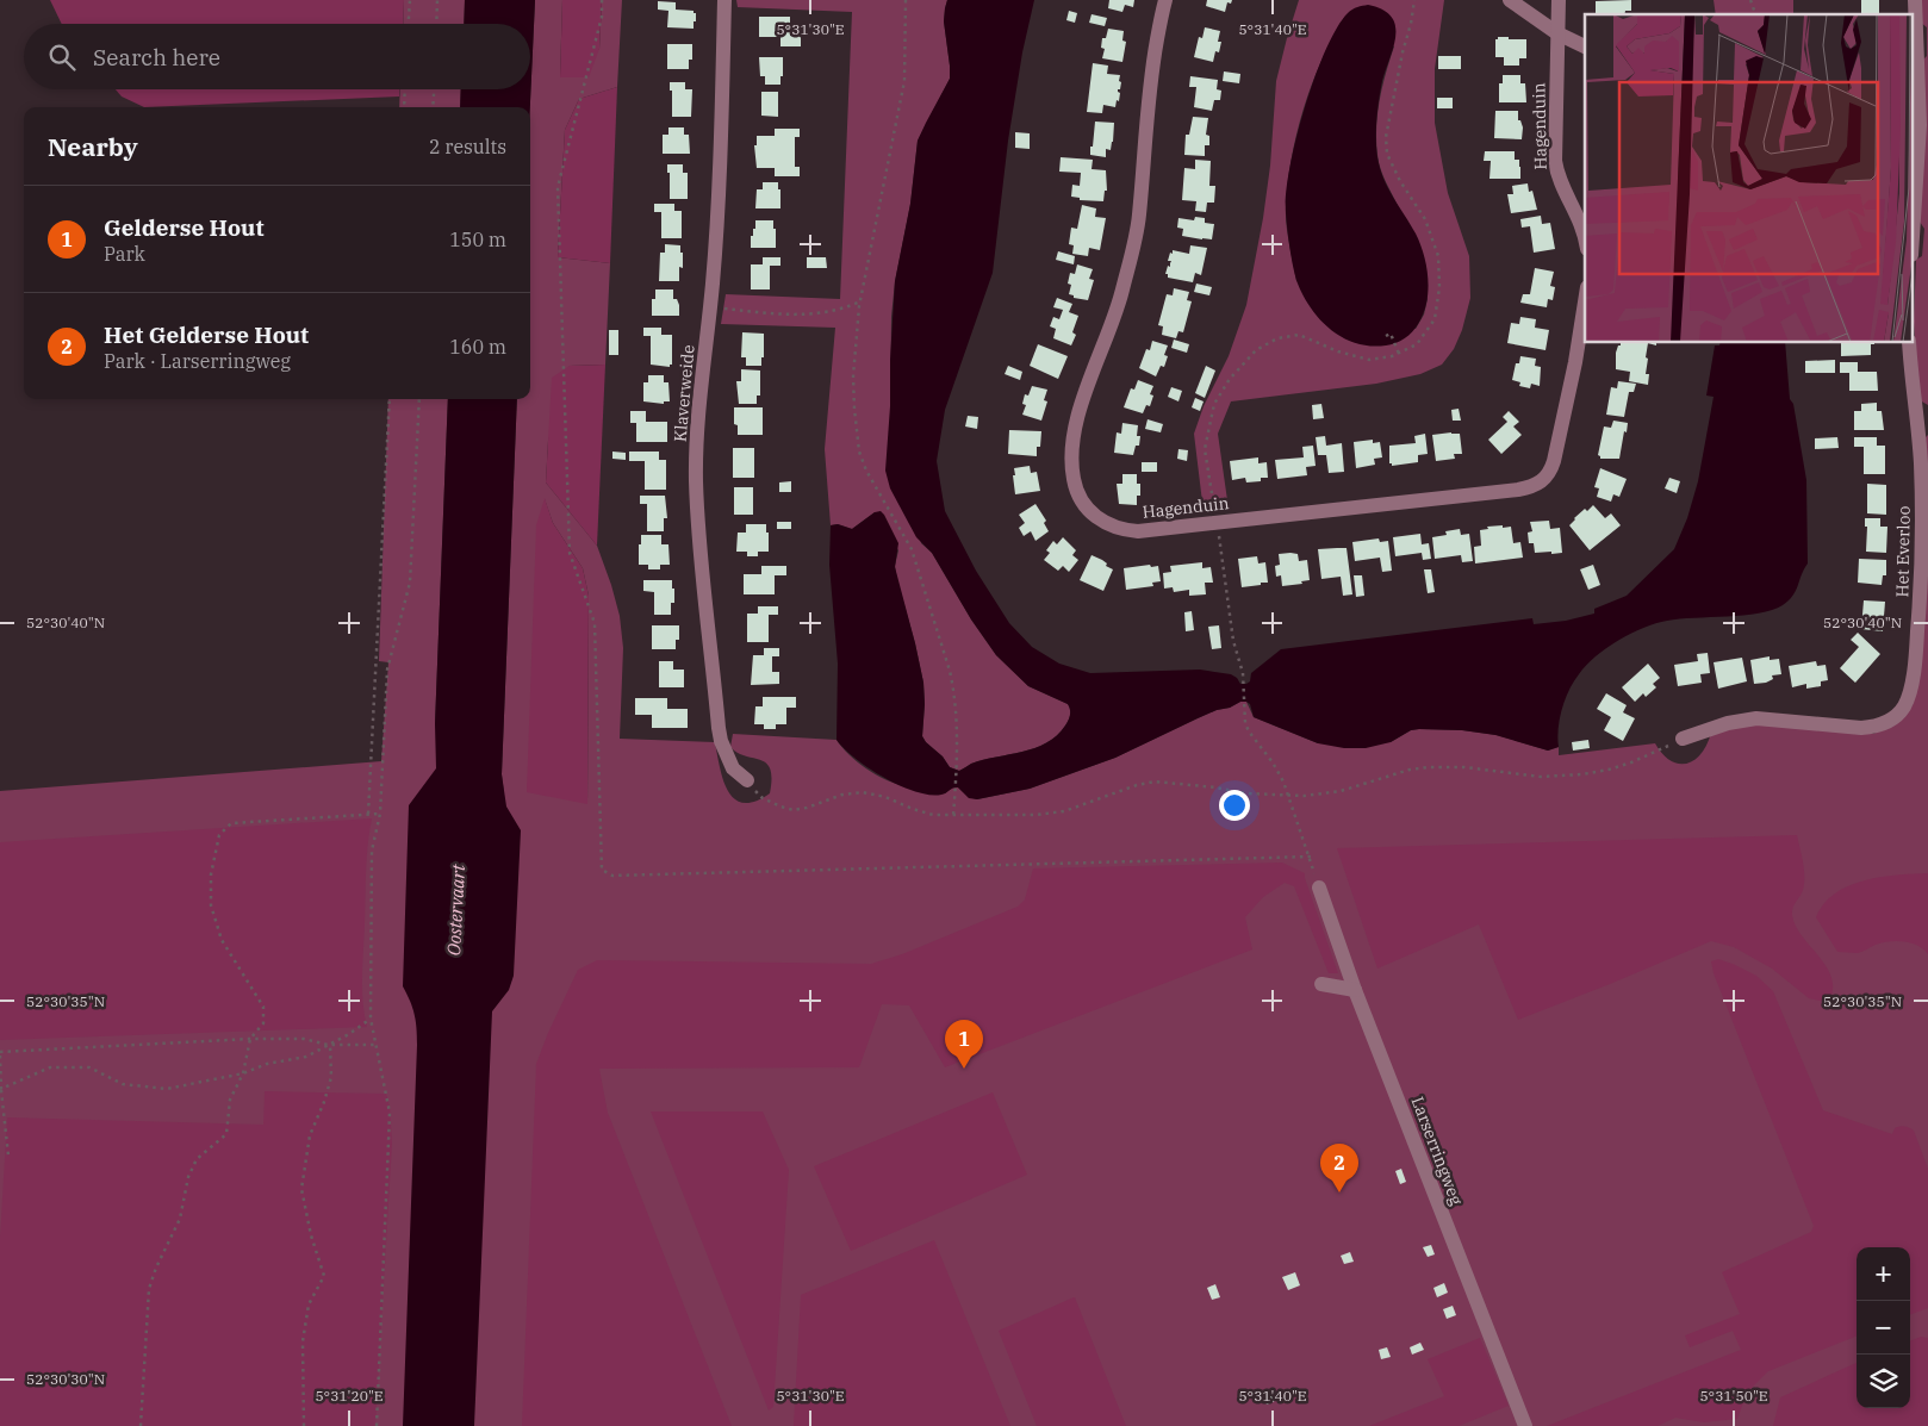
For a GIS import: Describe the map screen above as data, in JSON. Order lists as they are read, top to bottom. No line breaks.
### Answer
{"streets":{"street":["Hagenduin","Klaverweide","Het Everloo","Larserringweg"]},"water":["Oostervaart"],"page":{"search":"Search here","heading":["Nearby","2 results"],"list":[{"mark":"1","name":"Gelderse Hout","note":"Park","value":"150 m"},{"mark":"2","name":"Het Gelderse Hout","note":"Park · Larserringweg","value":"160 m"}],"pins":["1","2"],"map_buttons":["+","−"]},"coordinates":["5°31'30\"E","5°31'40\"E","52°30'40\"N","52°30'35\"N","52°30'30\"N","5°31'20\"E","5°31'50\"E"]}
